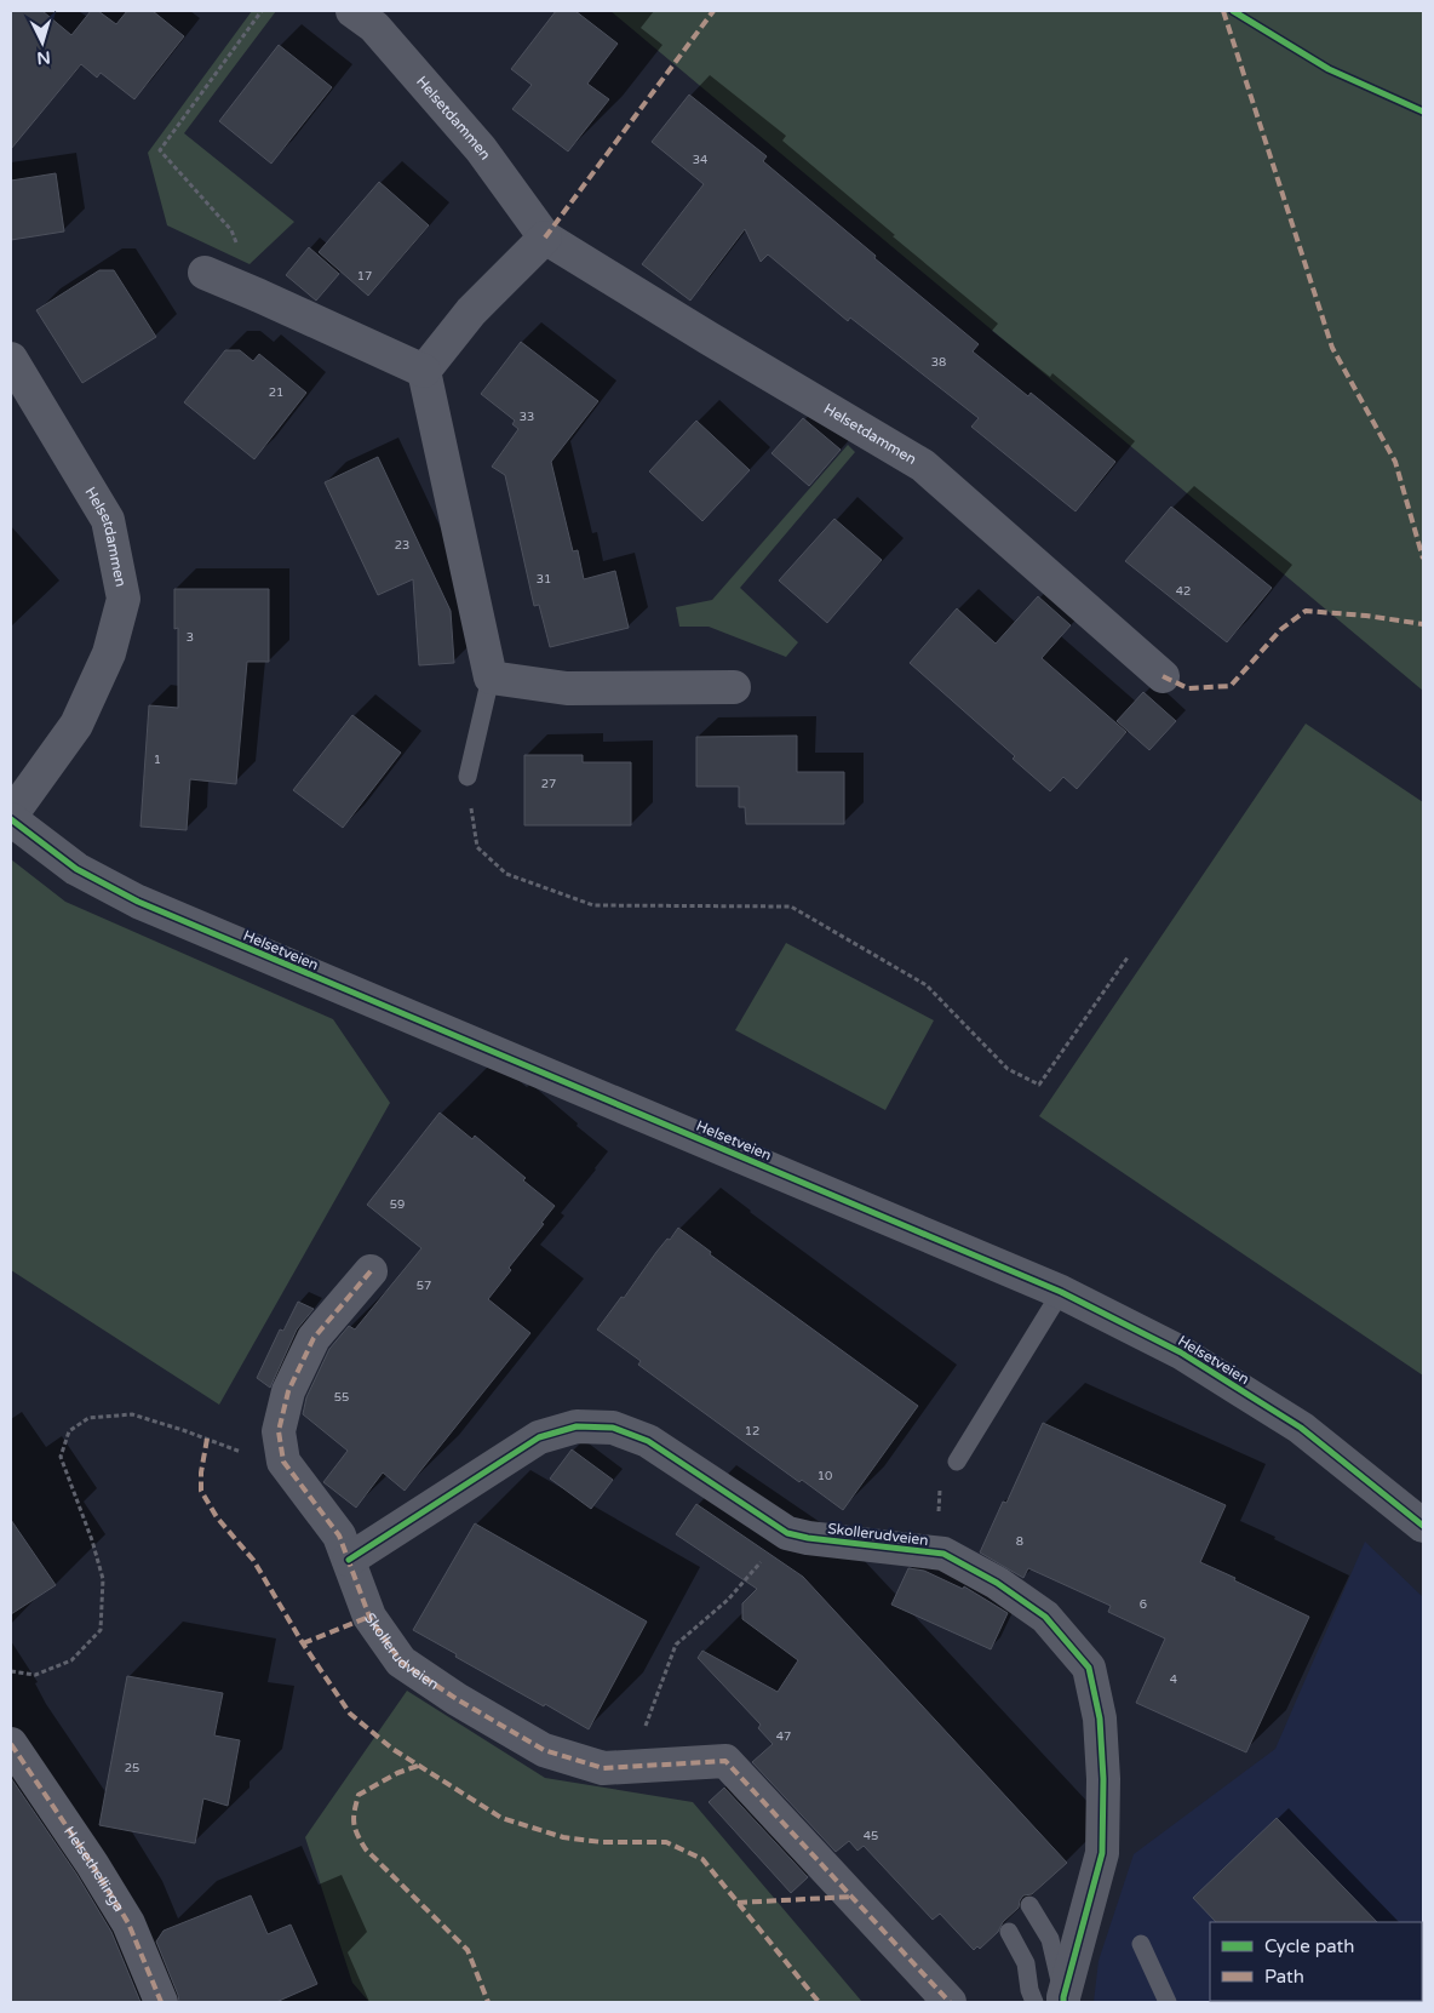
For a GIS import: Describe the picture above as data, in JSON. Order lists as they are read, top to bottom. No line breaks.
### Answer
{"streets":{"street":["Helsetdammen","Helsetveien","Skollerudveien","Helsethellinga"]},"crossings":[["Helsetdammen","Helsetveien"]],"house_numbers":["34","17","38","21","33","23","31","42","3","1","27","59","57","55","12","10","8","6","4","47","25","45"],"legend":["Cycle path","Path"],"north":"bottom"}
